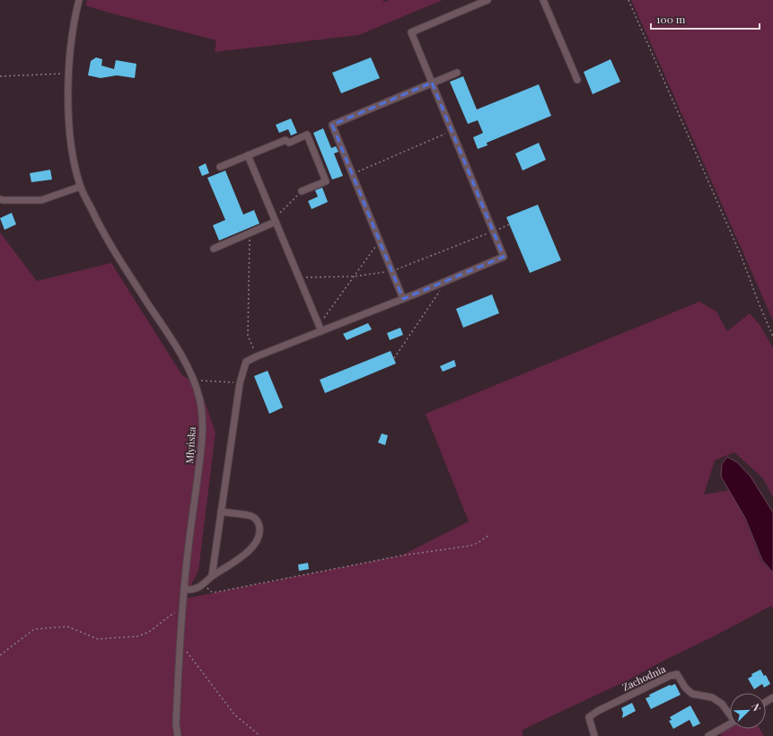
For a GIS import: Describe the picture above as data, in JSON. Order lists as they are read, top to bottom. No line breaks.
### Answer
{"streets":{"street":["Młyńska","Zachodnia"]},"scale_bar":"100 m","north":"top right"}
